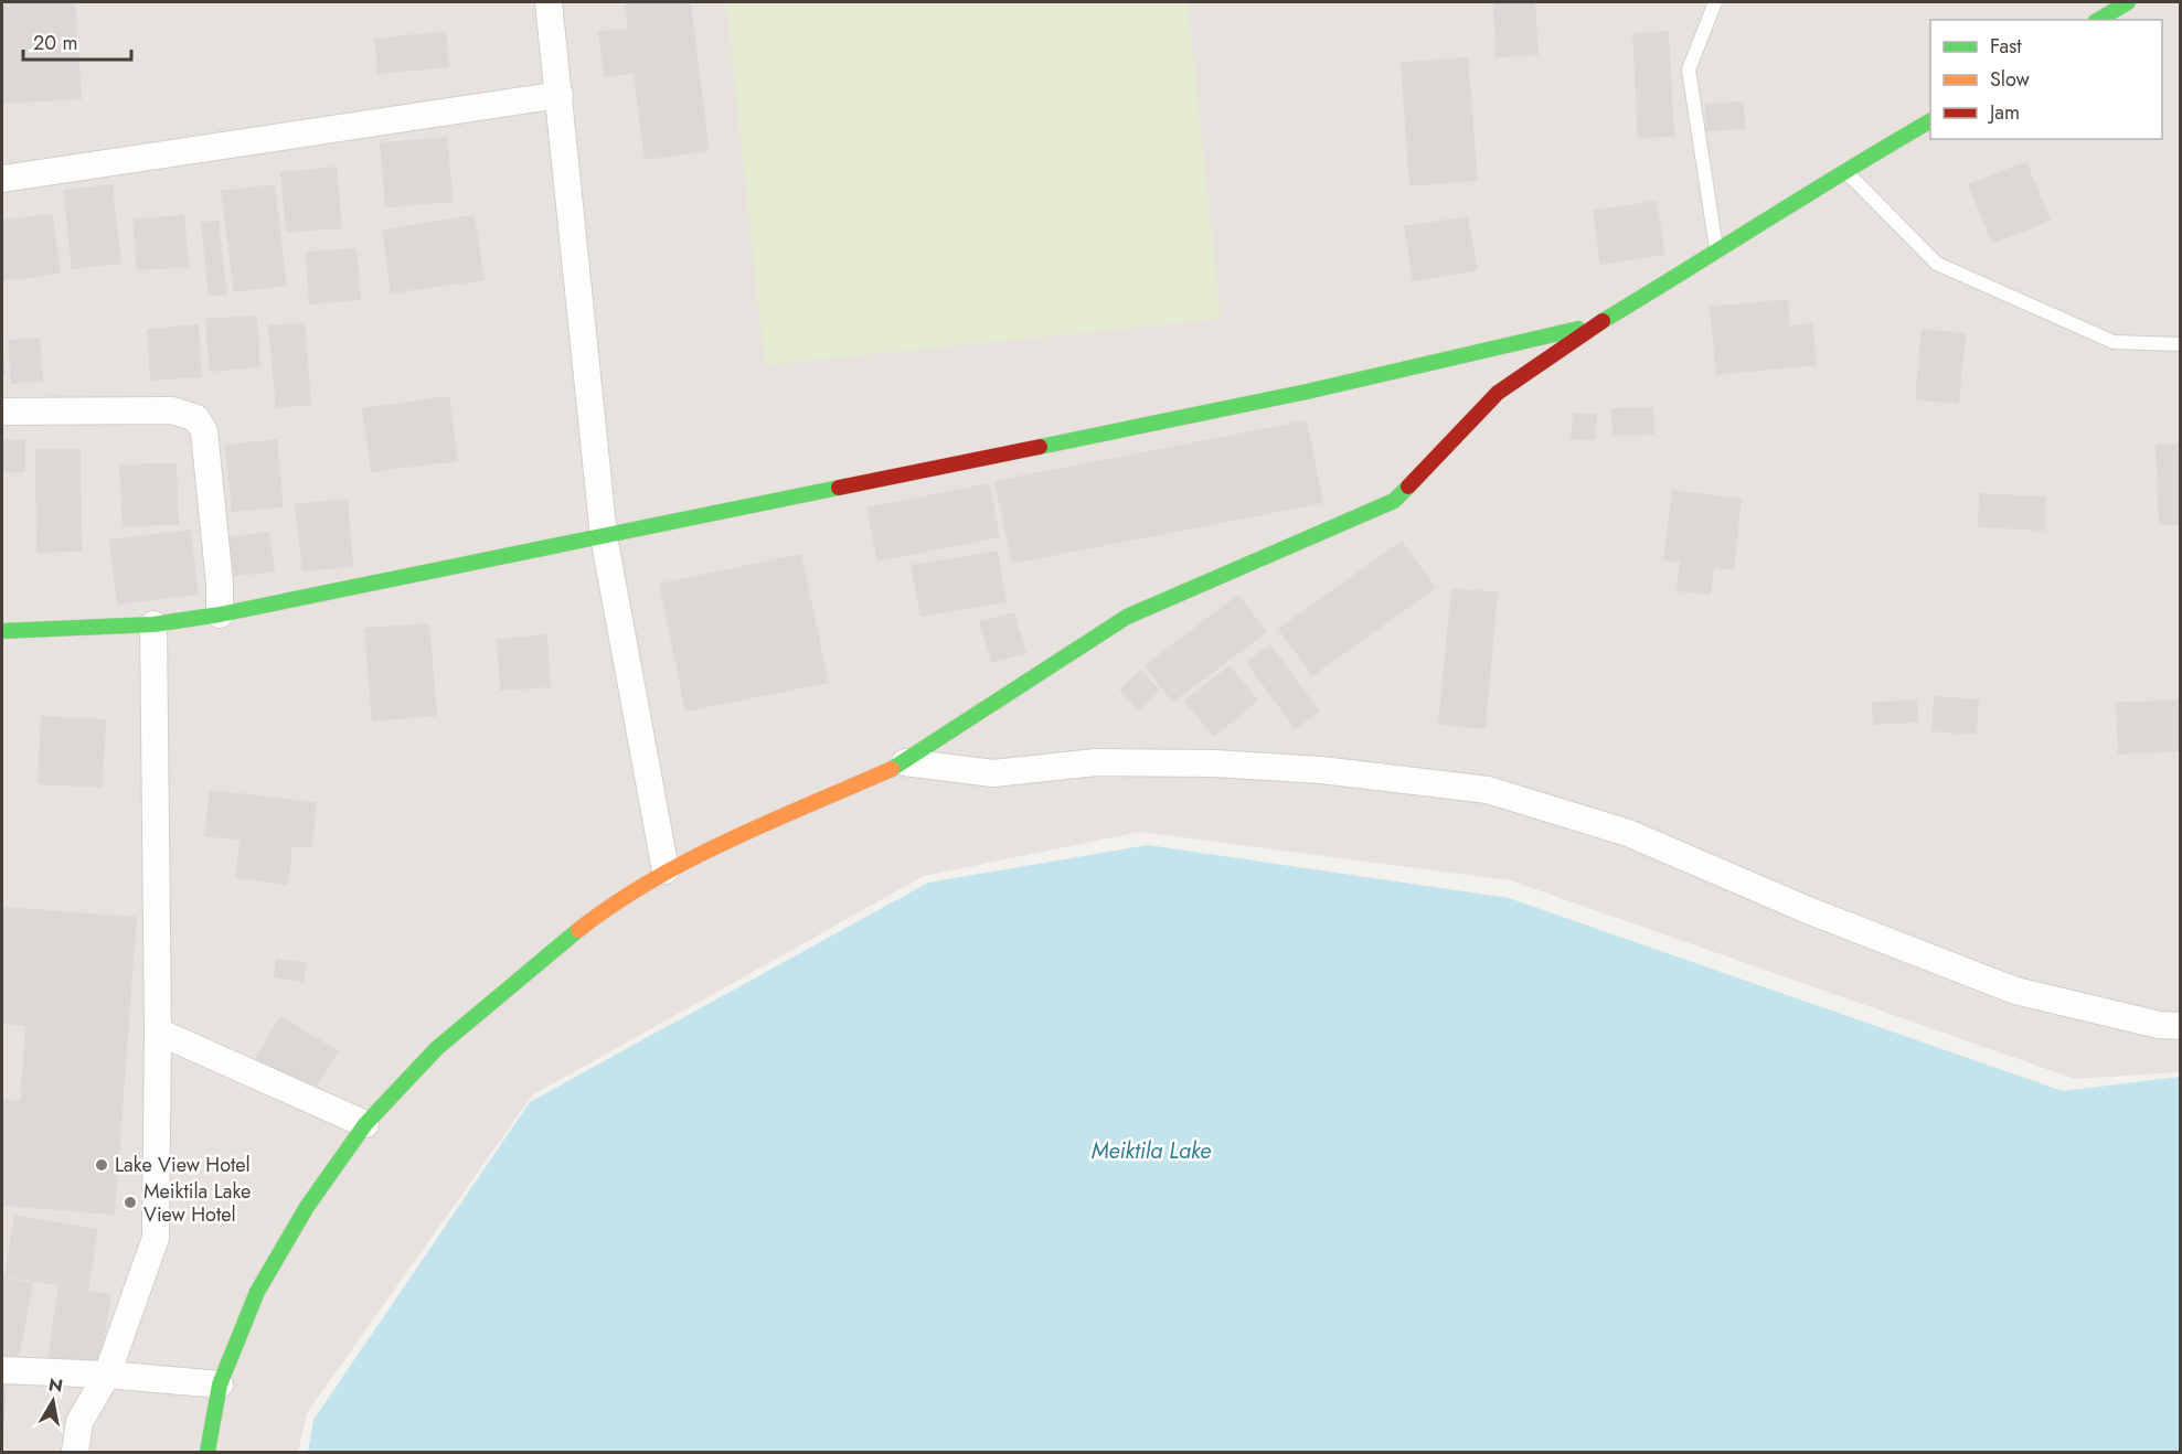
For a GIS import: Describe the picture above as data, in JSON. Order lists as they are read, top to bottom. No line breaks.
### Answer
{"water":["Meiktila Lake"],"places":["Lake View Hotel","Meiktila Lake View Hotel"],"legend":["Fast","Slow","Jam"],"scale_bar":"20 m","north":"top"}
